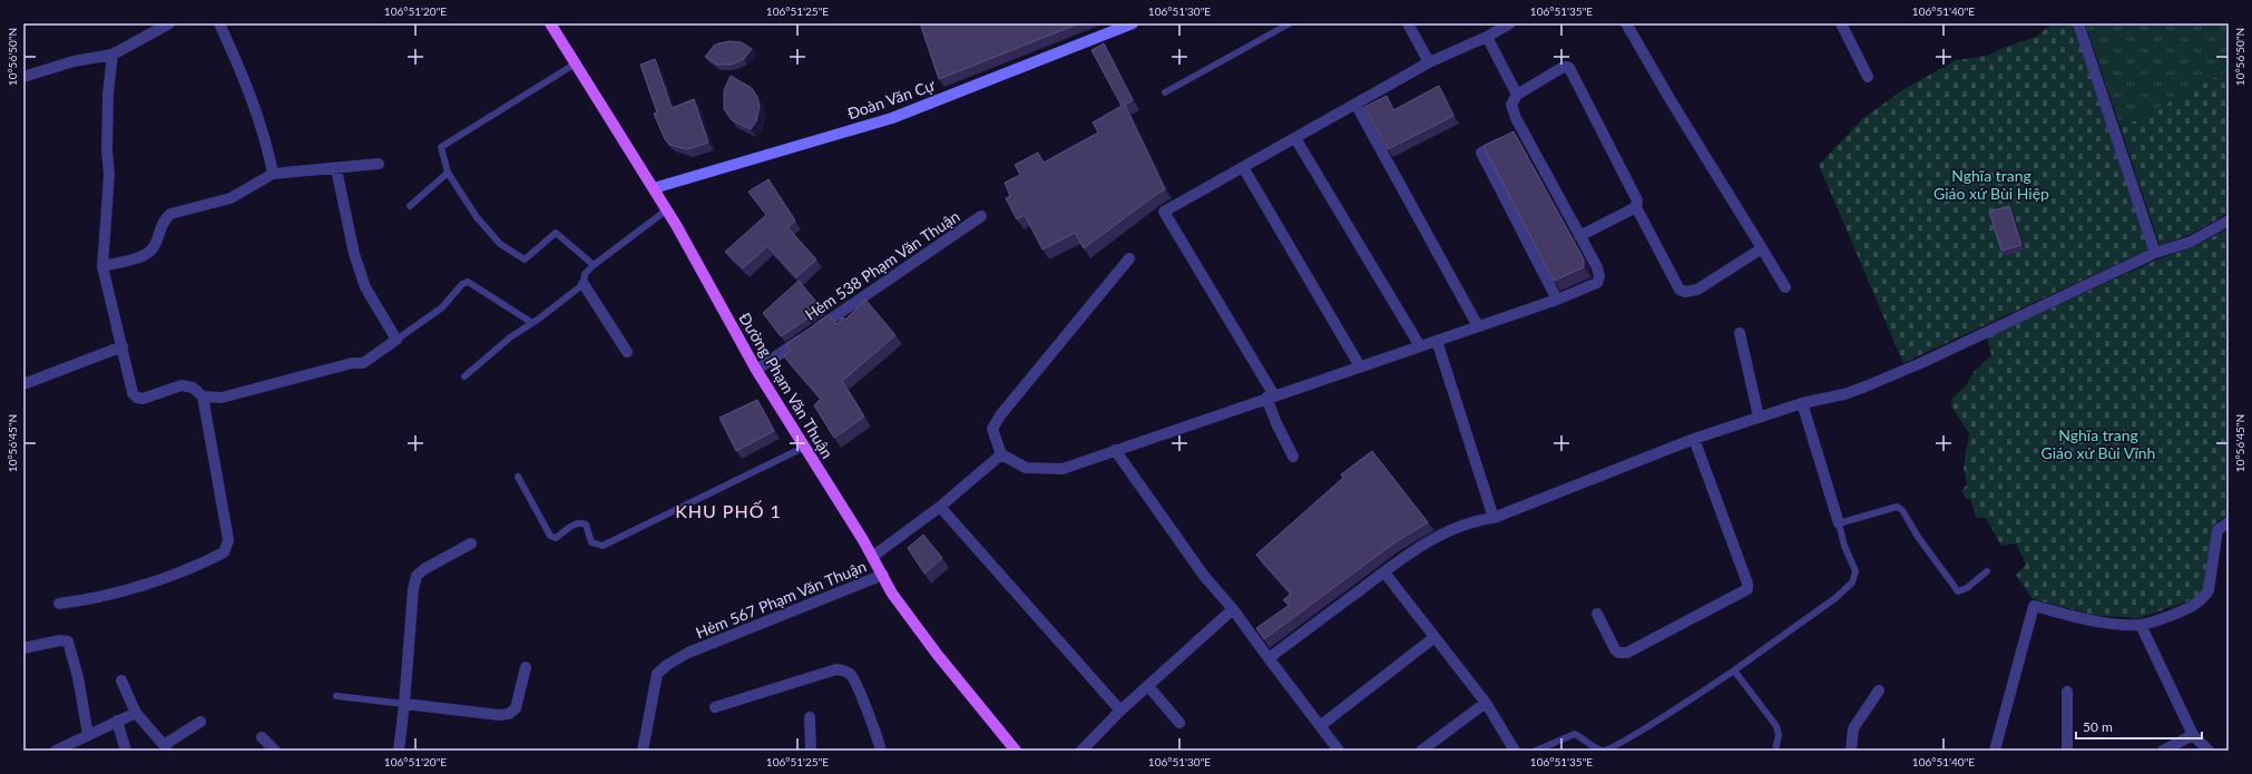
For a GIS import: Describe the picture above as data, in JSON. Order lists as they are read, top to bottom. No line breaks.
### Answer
{"streets":{"main road":["Đường Phạm Văn Thuận"],"street":["Đoàn Văn Cự","Hẻm 538 Phạm Văn Thuận","Hẻm 567 Phạm Văn Thuận"]},"crossings":[["Đoàn Văn Cự","Đường Phạm Văn Thuận"],["Hẻm 538 Phạm Văn Thuận","Đường Phạm Văn Thuận"],["Đường Phạm Văn Thuận","Hẻm 567 Phạm Văn Thuận"]],"districts":["KHU PHỐ 1"],"parks":["Nghĩa trang Giáo xứ Bùi Hiệp","Nghĩa trang Giáo xứ Bùi Vĩnh"],"scale_bar":"50 m","coordinates":["106°51'20\"E","106°51'25\"E","106°51'30\"E","106°51'35\"E","106°51'40\"E","10°56'50\"N","10°56'45\"N"]}
